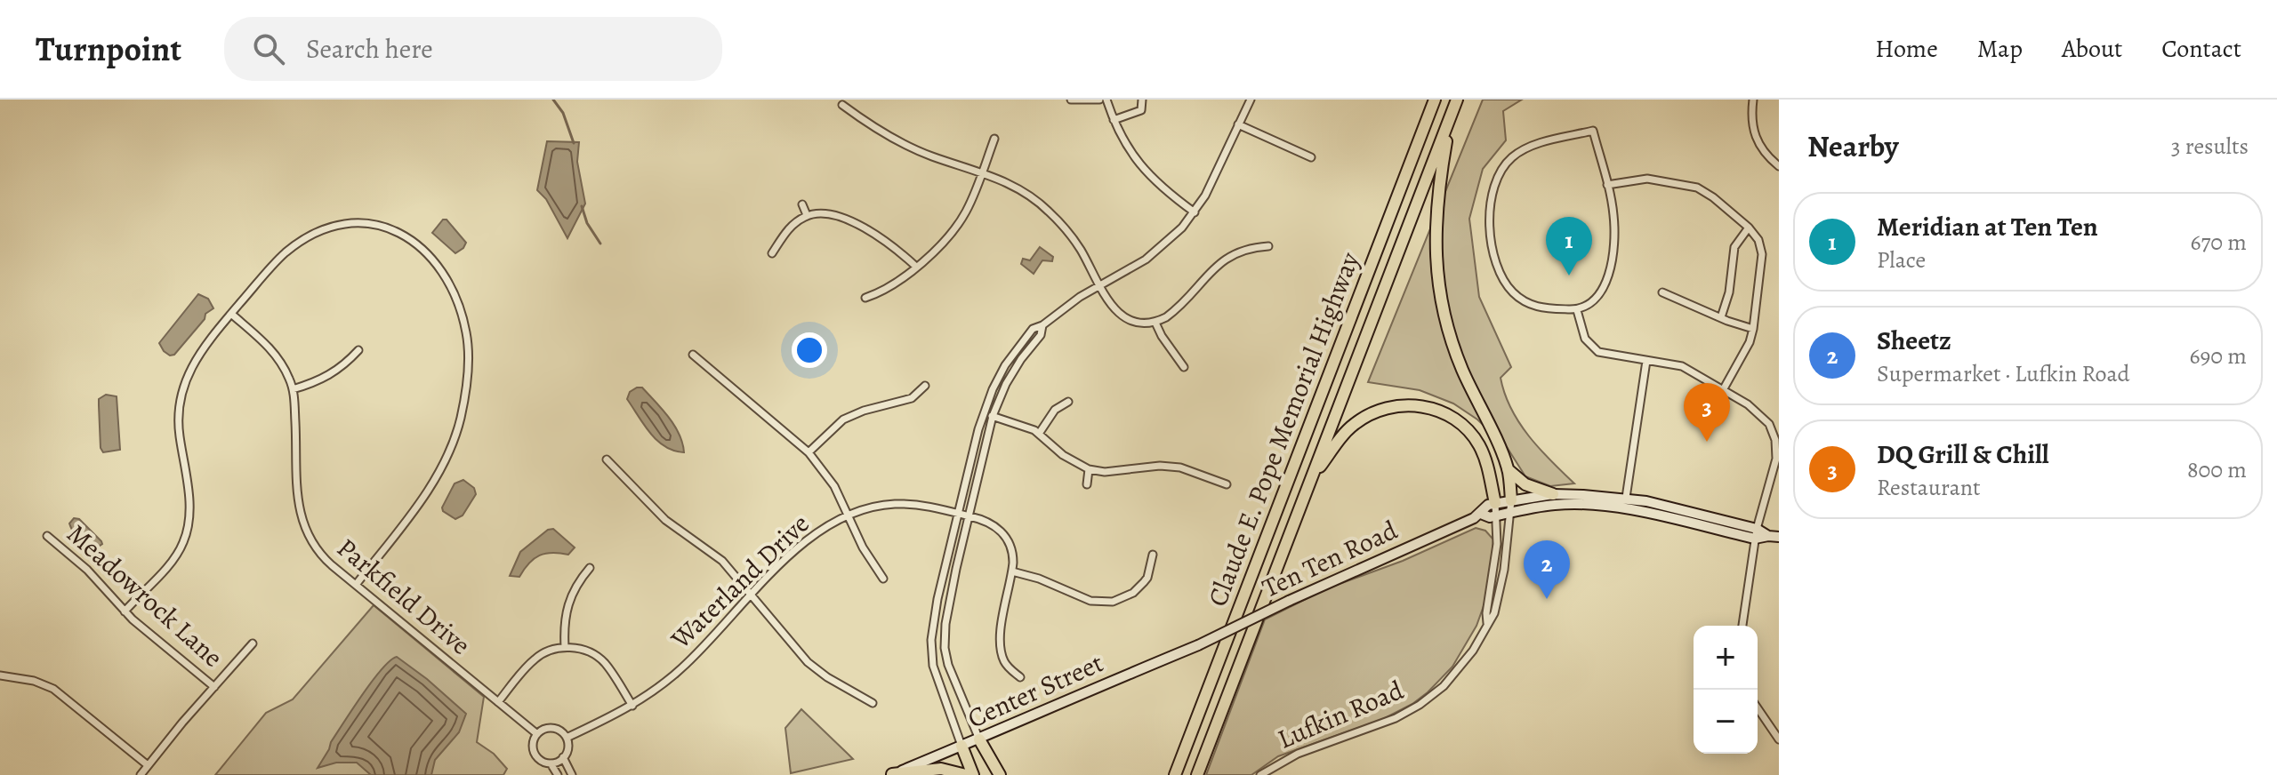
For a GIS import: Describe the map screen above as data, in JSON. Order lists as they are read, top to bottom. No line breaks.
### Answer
{"streets":{"highway":["Claude E. Pope Memorial Highway"],"main road":["Ten Ten Road","Center Street"],"street":["Waterland Drive","Meadowrock Lane","Parkfield Drive","Lufkin Road"]},"crossings":[["Ten Ten Road","Center Street"],["Ten Ten Road","Lufkin Road"],["Waterland Drive","Parkfield Drive"]],"page":{"header":"Turnpoint","search":"Search here","nav":["Home","Map","About","Contact"],"heading":["Nearby","3 results"],"list":[{"mark":"1","name":"Meridian at Ten Ten","note":"Place","value":"670 m"},{"mark":"2","name":"Sheetz","note":"Supermarket · Lufkin Road","value":"690 m"},{"mark":"3","name":"DQ Grill & Chill","note":"Restaurant","value":"800 m"}],"pins":["1","3","2"],"map_buttons":["+","−"]}}
